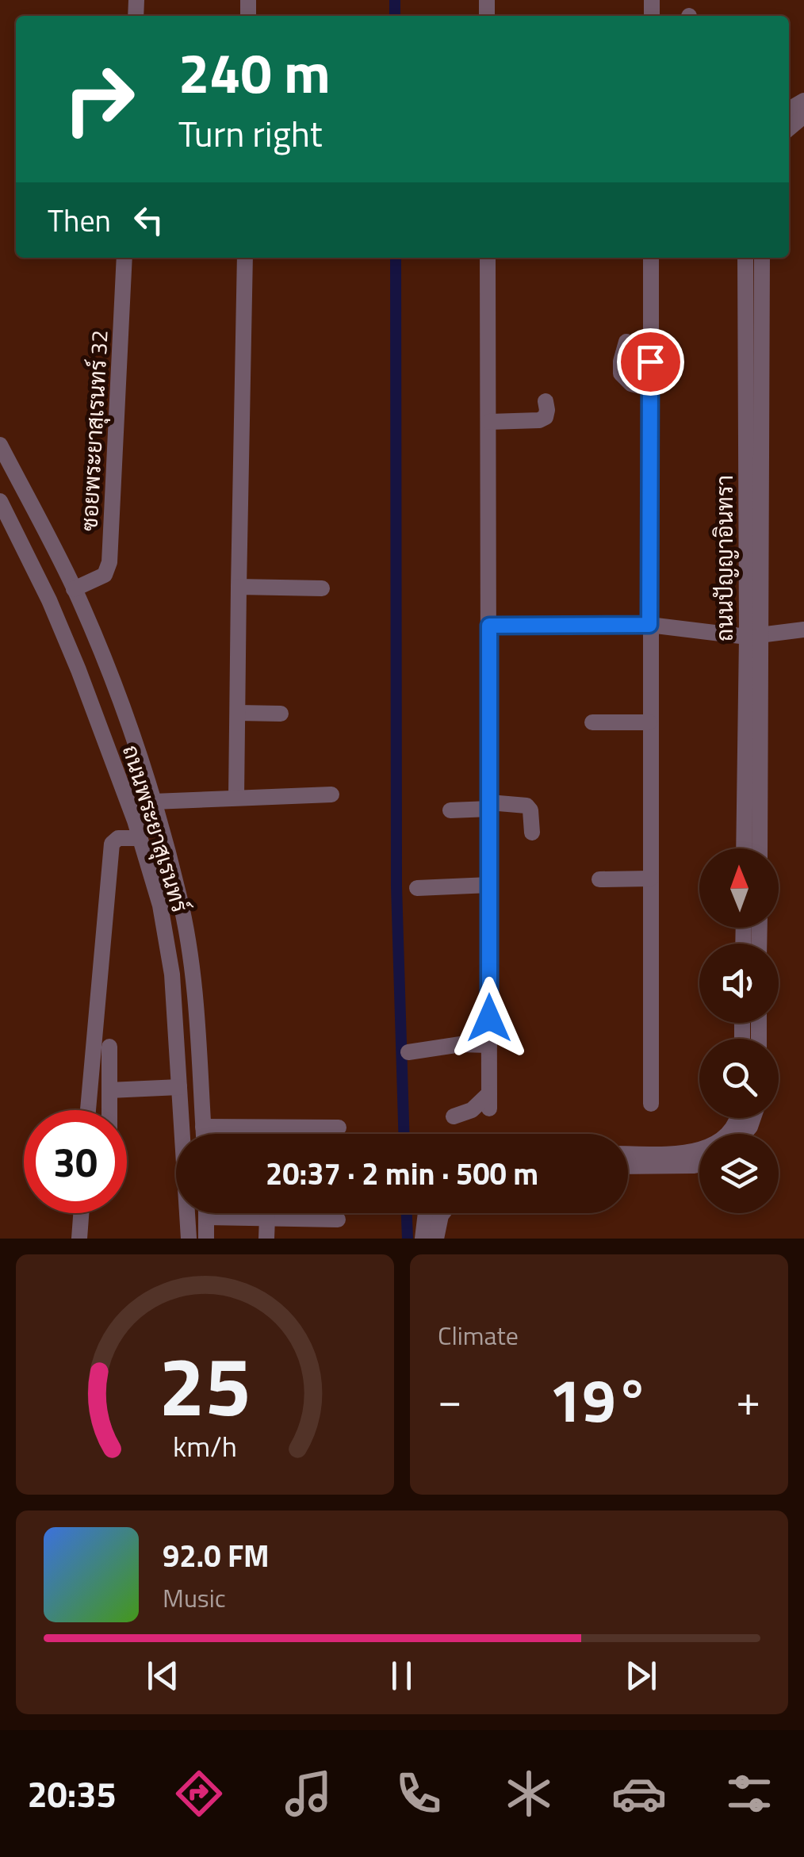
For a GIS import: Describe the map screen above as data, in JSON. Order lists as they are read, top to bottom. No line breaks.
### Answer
{"streets":{"street":["ซอยพระยาสุเรนทร์ 32","ถนนปัญญาอินทรา","ถนนพระยาสุเรนทร์"]},"crossings":[["ซอยพระยาสุเรนทร์ 32","ถนนพระยาสุเรนทร์"]],"north":"top","page":{"turn":["240 m","Turn right"],"then":"Then","limit":"30","trip":"20:37 · 2 min · 500 m","tile":"Climate","heat":["−","19°","+"],"song":["92.0 FM","Music"],"tabs":"20:35","gauge":["25","km/h"]}}
